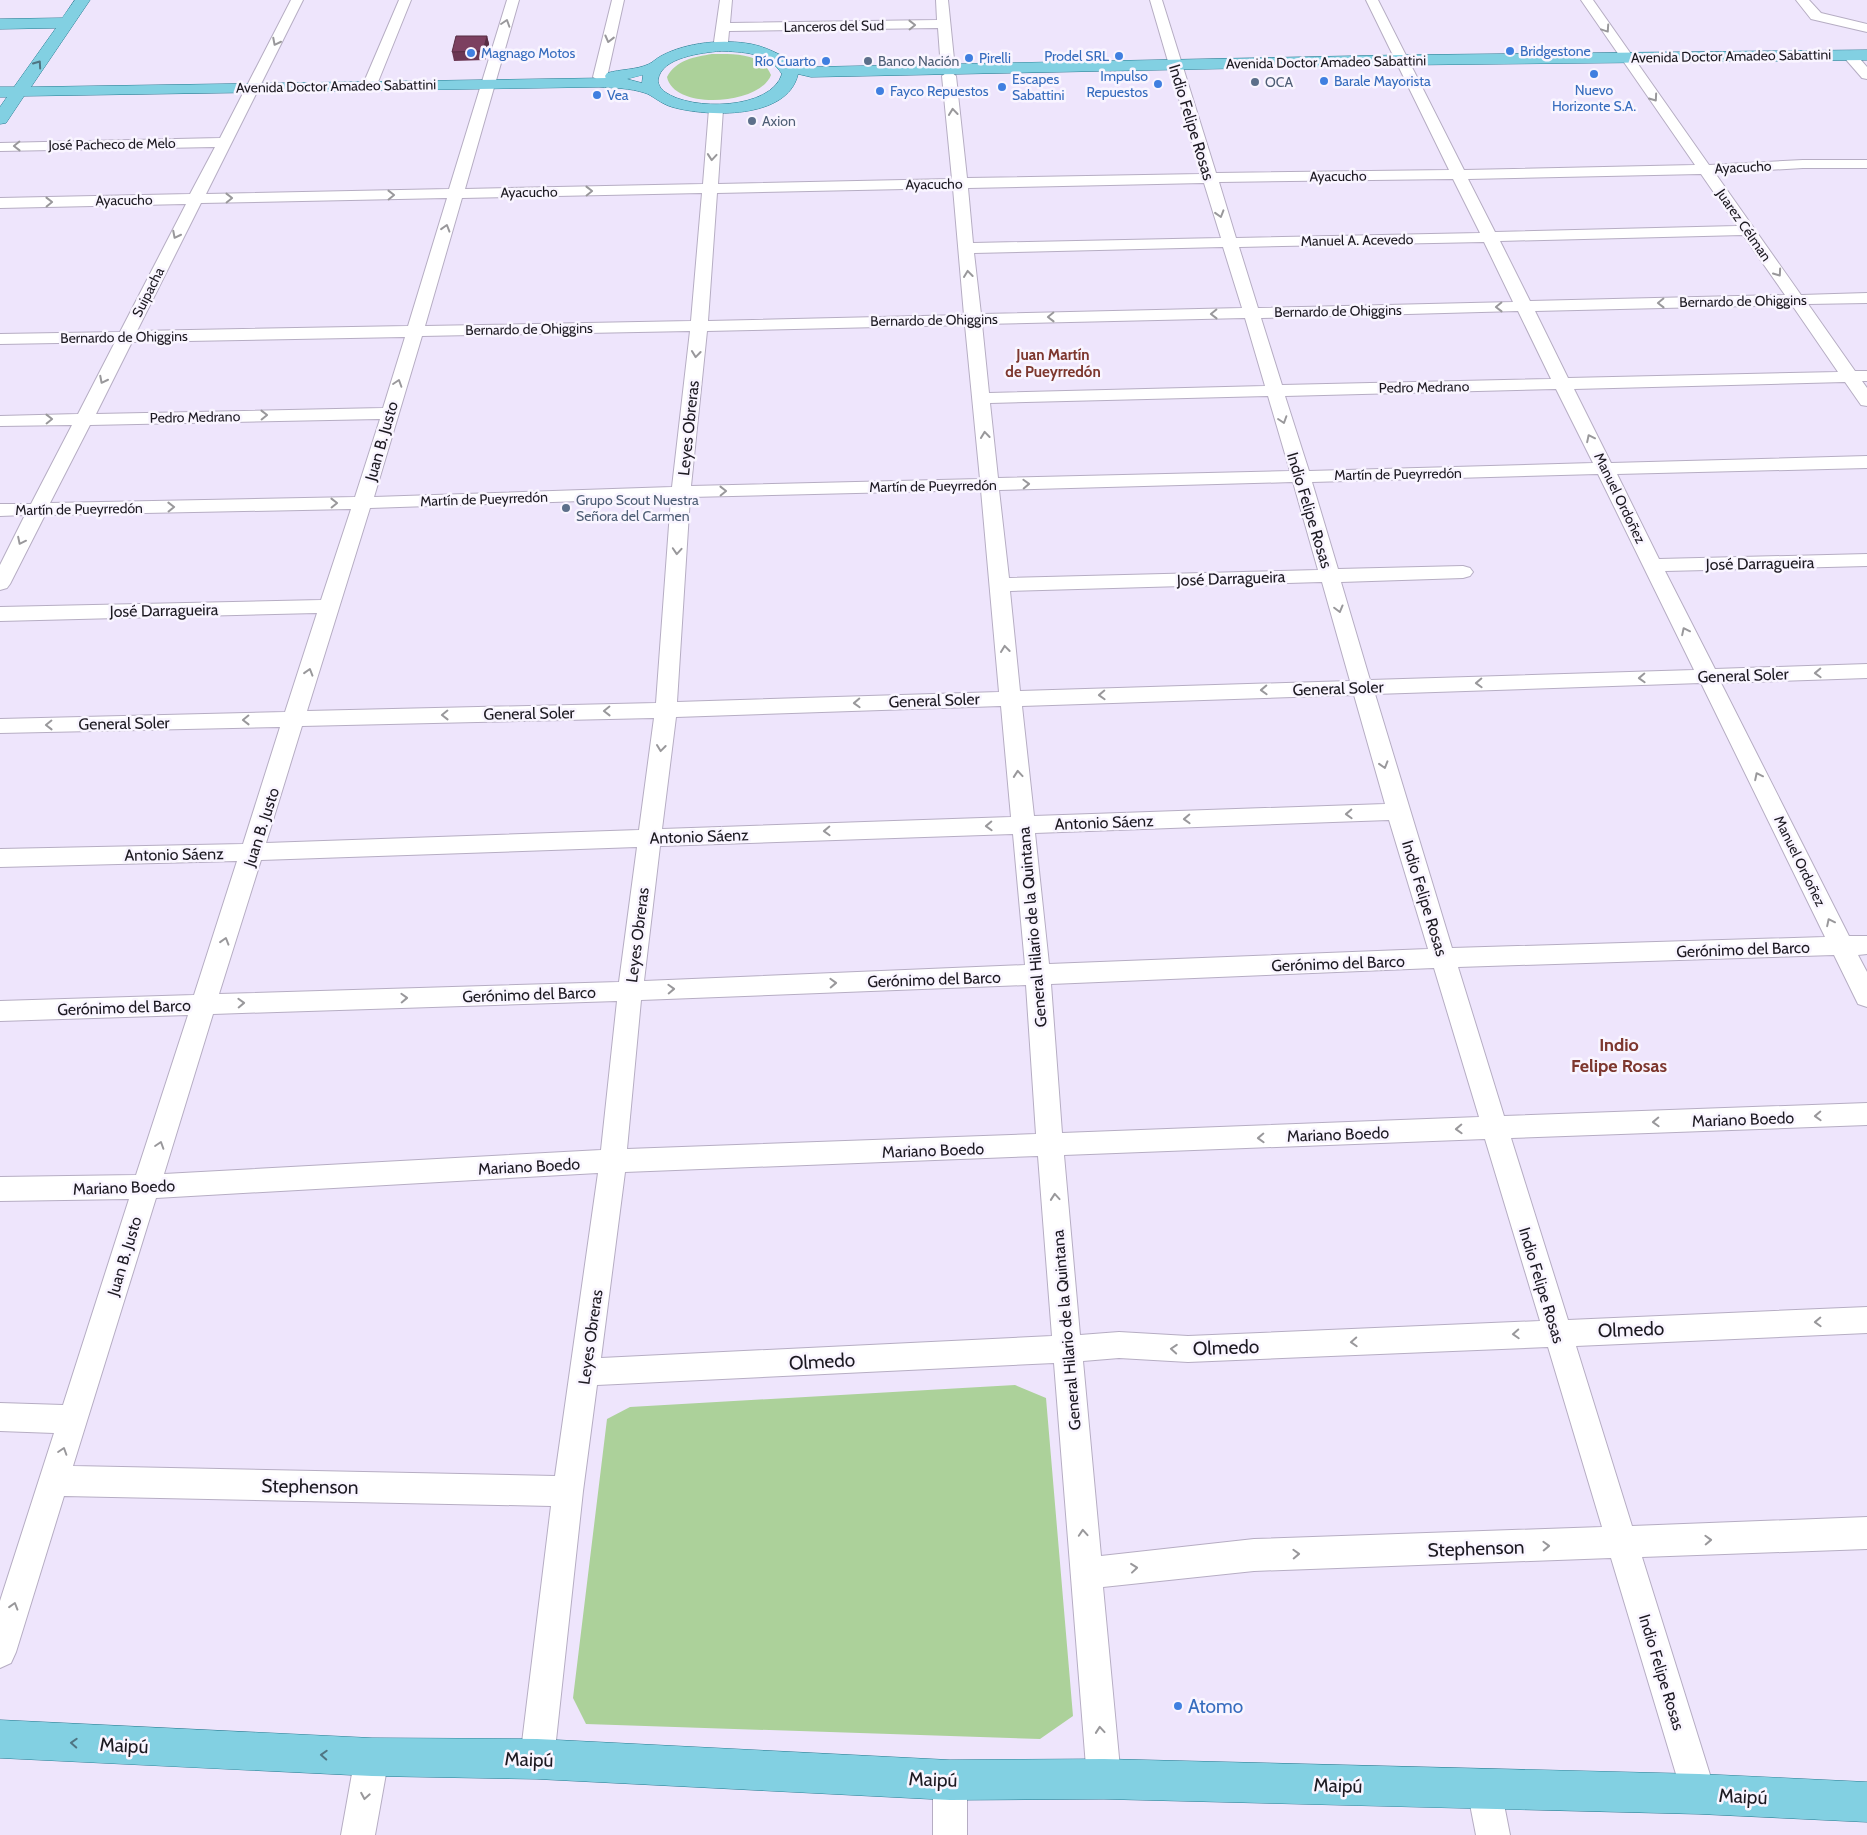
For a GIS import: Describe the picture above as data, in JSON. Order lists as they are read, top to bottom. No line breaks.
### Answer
{"streets":{"main road":["Avenida Doctor Amadeo Sabattini","Maipú"],"street":["Lanceros del Sud","Indio Felipe Rosas","José Pacheco de Melo","Ayacucho","Juarez Célman","Manuel A. Acevedo","Suipacha","Bernardo de Ohiggins","Pedro Medrano","Leyes Obreras","Juan B. Justo","Martín de Pueyrredón","Manuel Ordoñez","José Darragueira","General Soler","Antonio Sáenz","General Hilario de la Quintana","Gerónimo del Barco","Mariano Boedo","Olmedo","Stephenson"]},"crossings":[["Lanceros del Sud","General Hilario de la Quintana"],["Avenida Doctor Amadeo Sabattini","Indio Felipe Rosas"],["Avenida Doctor Amadeo Sabattini","Juarez Célman"],["Avenida Doctor Amadeo Sabattini","Suipacha"],["Avenida Doctor Amadeo Sabattini","Leyes Obreras"],["Avenida Doctor Amadeo Sabattini","Juan B. Justo"],["Avenida Doctor Amadeo Sabattini","Manuel Ordoñez"],["Avenida Doctor Amadeo Sabattini","General Hilario de la Quintana"],["Indio Felipe Rosas","Ayacucho"],["Indio Felipe Rosas","Manuel A. Acevedo"],["Indio Felipe Rosas","Bernardo de Ohiggins"],["Indio Felipe Rosas","Pedro Medrano"],["Indio Felipe Rosas","Martín de Pueyrredón"],["Indio Felipe Rosas","José Darragueira"],["Indio Felipe Rosas","General Soler"],["Indio Felipe Rosas","Antonio Sáenz"],["Indio Felipe Rosas","Gerónimo del Barco"],["Indio Felipe Rosas","Mariano Boedo"],["Indio Felipe Rosas","Olmedo"],["Indio Felipe Rosas","Stephenson"],["Indio Felipe Rosas","Maipú"],["José Pacheco de Melo","Suipacha"],["Ayacucho","Juarez Célman"],["Ayacucho","Suipacha"],["Ayacucho","Leyes Obreras"],["Ayacucho","Juan B. Justo"],["Ayacucho","Manuel Ordoñez"],["Ayacucho","General Hilario de la Quintana"],["Juarez Célman","Manuel A. Acevedo"],["Juarez Célman","Bernardo de Ohiggins"],["Juarez Célman","Pedro Medrano"],["Manuel A. Acevedo","Manuel Ordoñez"],["Manuel A. Acevedo","General Hilario de la Quintana"],["Suipacha","Bernardo de Ohiggins"],["Suipacha","Pedro Medrano"],["Suipacha","Martín de Pueyrredón"],["Bernardo de Ohiggins","Leyes Obreras"],["Bernardo de Ohiggins","Juan B. Justo"],["Bernardo de Ohiggins","Manuel Ordoñez"],["Bernardo de Ohiggins","General Hilario de la Quintana"],["Pedro Medrano","Juan B. Justo"],["Pedro Medrano","Manuel Ordoñez"],["Pedro Medrano","General Hilario de la Quintana"],["Leyes Obreras","Martín de Pueyrredón"],["Leyes Obreras","General Soler"],["Leyes Obreras","Antonio Sáenz"],["Leyes Obreras","Gerónimo del Barco"],["Leyes Obreras","Mariano Boedo"],["Leyes Obreras","Olmedo"],["Leyes Obreras","Stephenson"],["Leyes Obreras","Maipú"],["Juan B. Justo","Martín de Pueyrredón"],["Juan B. Justo","José Darragueira"],["Juan B. Justo","General Soler"],["Juan B. Justo","Antonio Sáenz"],["Juan B. Justo","Gerónimo del Barco"],["Juan B. Justo","Mariano Boedo"],["Juan B. Justo","Stephenson"],["Martín de Pueyrredón","Manuel Ordoñez"],["Martín de Pueyrredón","General Hilario de la Quintana"],["Manuel Ordoñez","José Darragueira"],["Manuel Ordoñez","General Soler"],["Manuel Ordoñez","Gerónimo del Barco"],["José Darragueira","General Hilario de la Quintana"],["General Soler","General Hilario de la Quintana"],["Antonio Sáenz","General Hilario de la Quintana"],["General Hilario de la Quintana","Gerónimo del Barco"],["General Hilario de la Quintana","Mariano Boedo"],["General Hilario de la Quintana","Olmedo"],["General Hilario de la Quintana","Stephenson"],["General Hilario de la Quintana","Maipú"]],"one_way":["Lanceros del Sud","José Pacheco de Melo","Ayacucho","Juarez Célman","Suipacha","Bernardo de Ohiggins","Leyes Obreras","Juan B. Justo","Martín de Pueyrredón","Manuel Ordoñez","General Soler","Antonio Sáenz","General Hilario de la Quintana","Gerónimo del Barco","Mariano Boedo","Olmedo","Stephenson"],"districts":["Juan Martín de Pueyrredón","Indio Felipe Rosas"],"places":["Bridgestone","Magnago Motos","Prodel SRL","Pirelli","Río Cuarto","Banco Nación","Nuevo Horizonte S.A.","Barale Mayorista","OCA","Impulso Repuestos","Escapes Sabattini","Fayco Repuestos","Vea","Axion","Grupo Scout Nuestra Señora del Carmen","Atomo"]}
